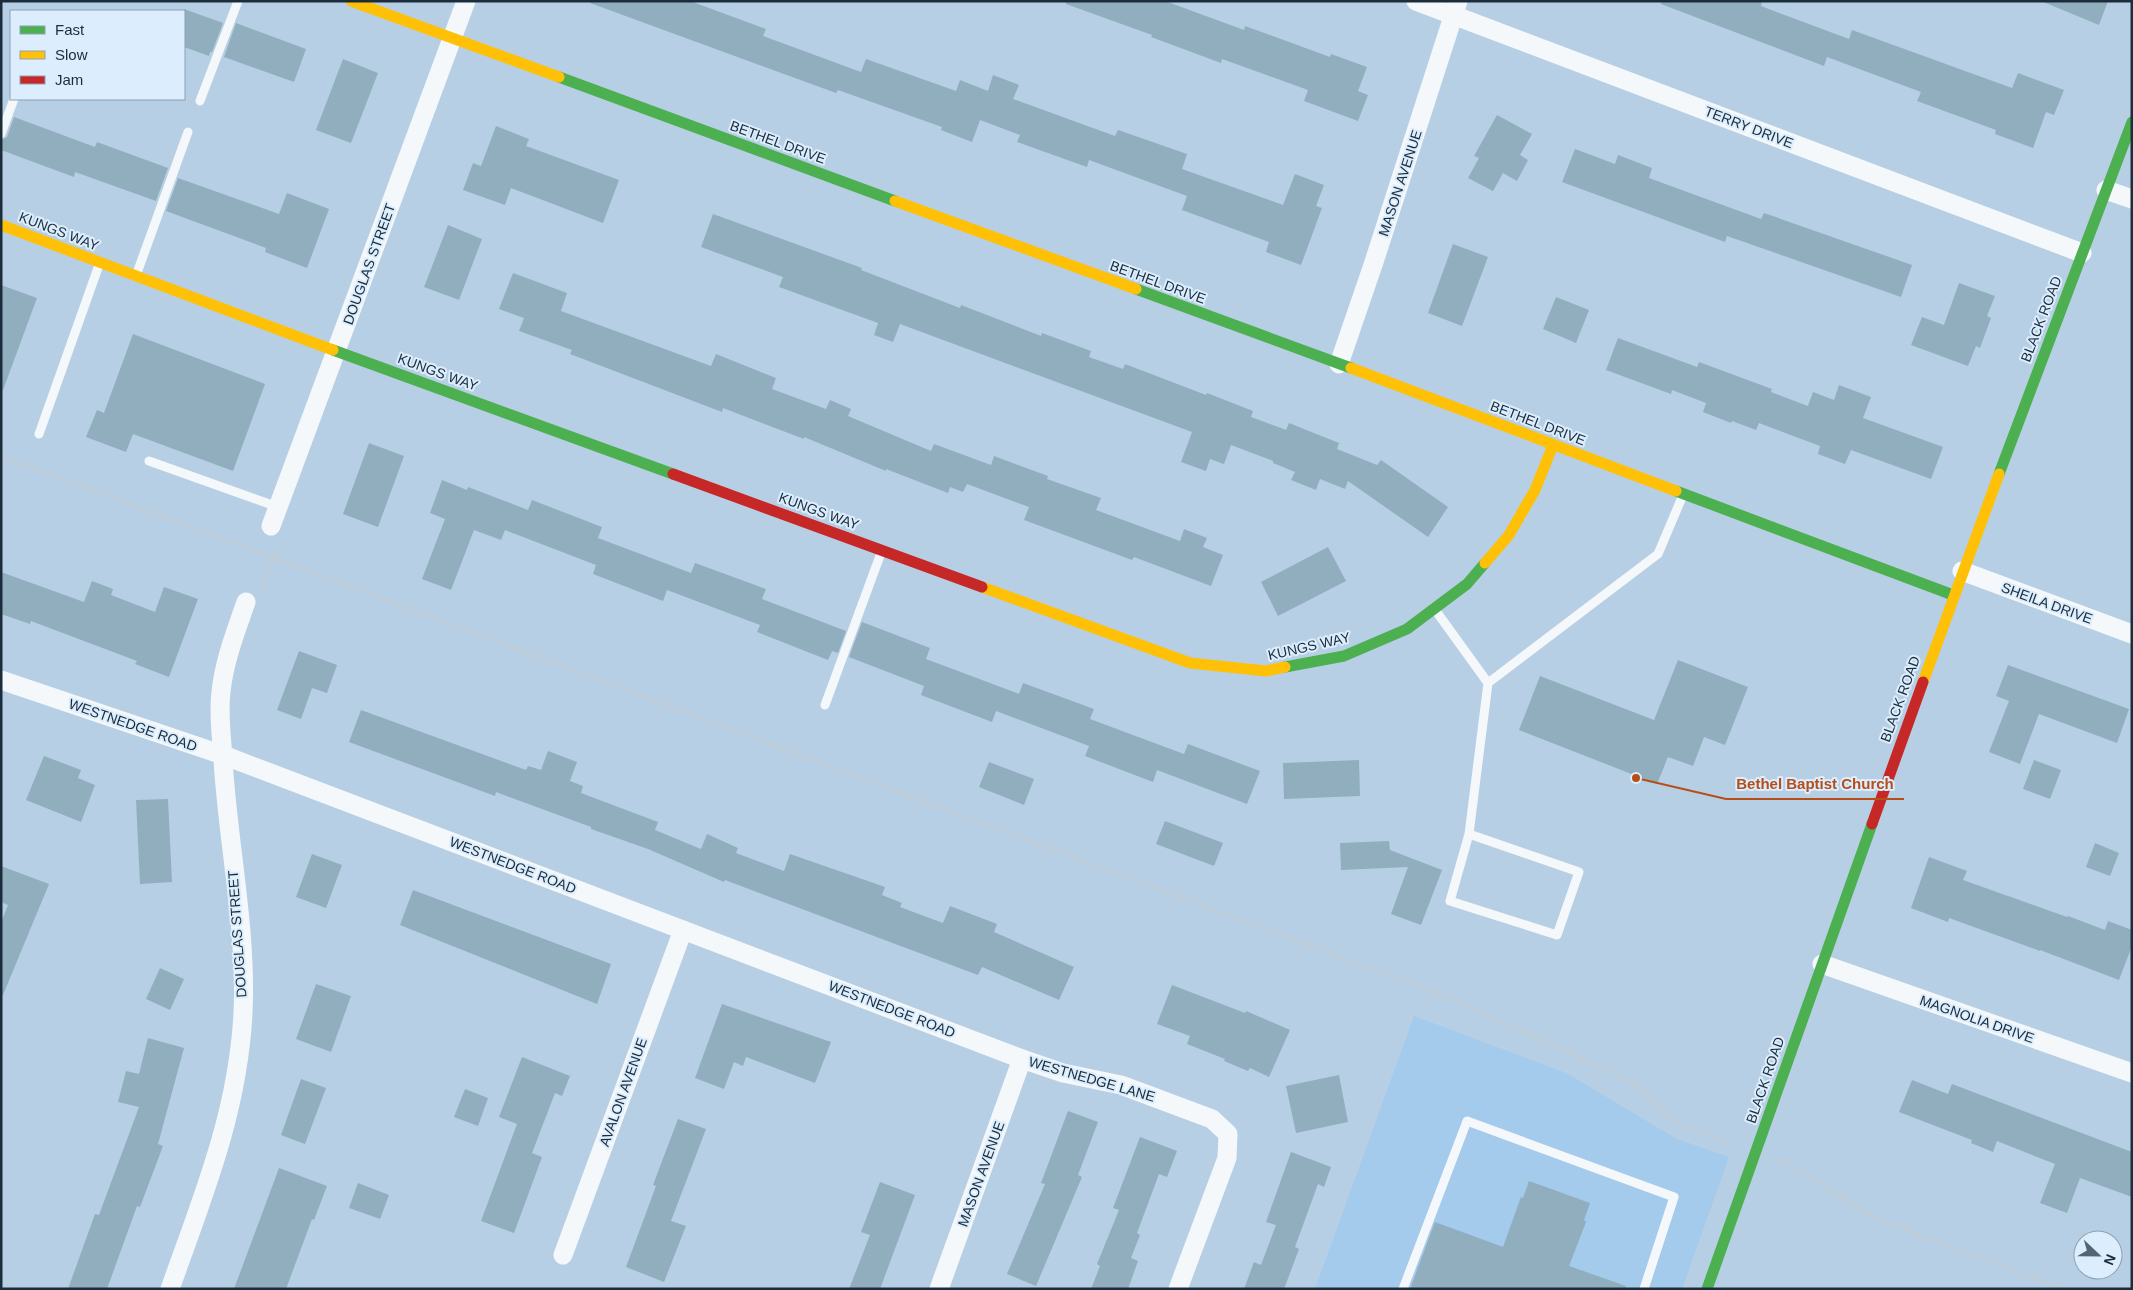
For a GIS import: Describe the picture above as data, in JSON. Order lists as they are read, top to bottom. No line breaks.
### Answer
{"streets":{"street":["TERRY DRIVE","BETHEL DRIVE","MASON AVENUE","KUNGS WAY","DOUGLAS STREET","BLACK ROAD","SHEILA DRIVE","WESTNEDGE ROAD","MAGNOLIA DRIVE","WESTNEDGE LANE","AVALON AVENUE"]},"crossings":[["TERRY DRIVE","MASON AVENUE"],["TERRY DRIVE","BLACK ROAD"],["BETHEL DRIVE","MASON AVENUE"],["BETHEL DRIVE","KUNGS WAY"],["BETHEL DRIVE","DOUGLAS STREET"],["BETHEL DRIVE","BLACK ROAD"],["MASON AVENUE","WESTNEDGE ROAD"],["MASON AVENUE","WESTNEDGE LANE"],["KUNGS WAY","DOUGLAS STREET"],["DOUGLAS STREET","WESTNEDGE ROAD"],["BLACK ROAD","SHEILA DRIVE"],["BLACK ROAD","MAGNOLIA DRIVE"],["WESTNEDGE ROAD","WESTNEDGE LANE"],["WESTNEDGE ROAD","AVALON AVENUE"]],"places":["Bethel Baptist Church"],"legend":["Fast","Slow","Jam"],"north":"right"}
